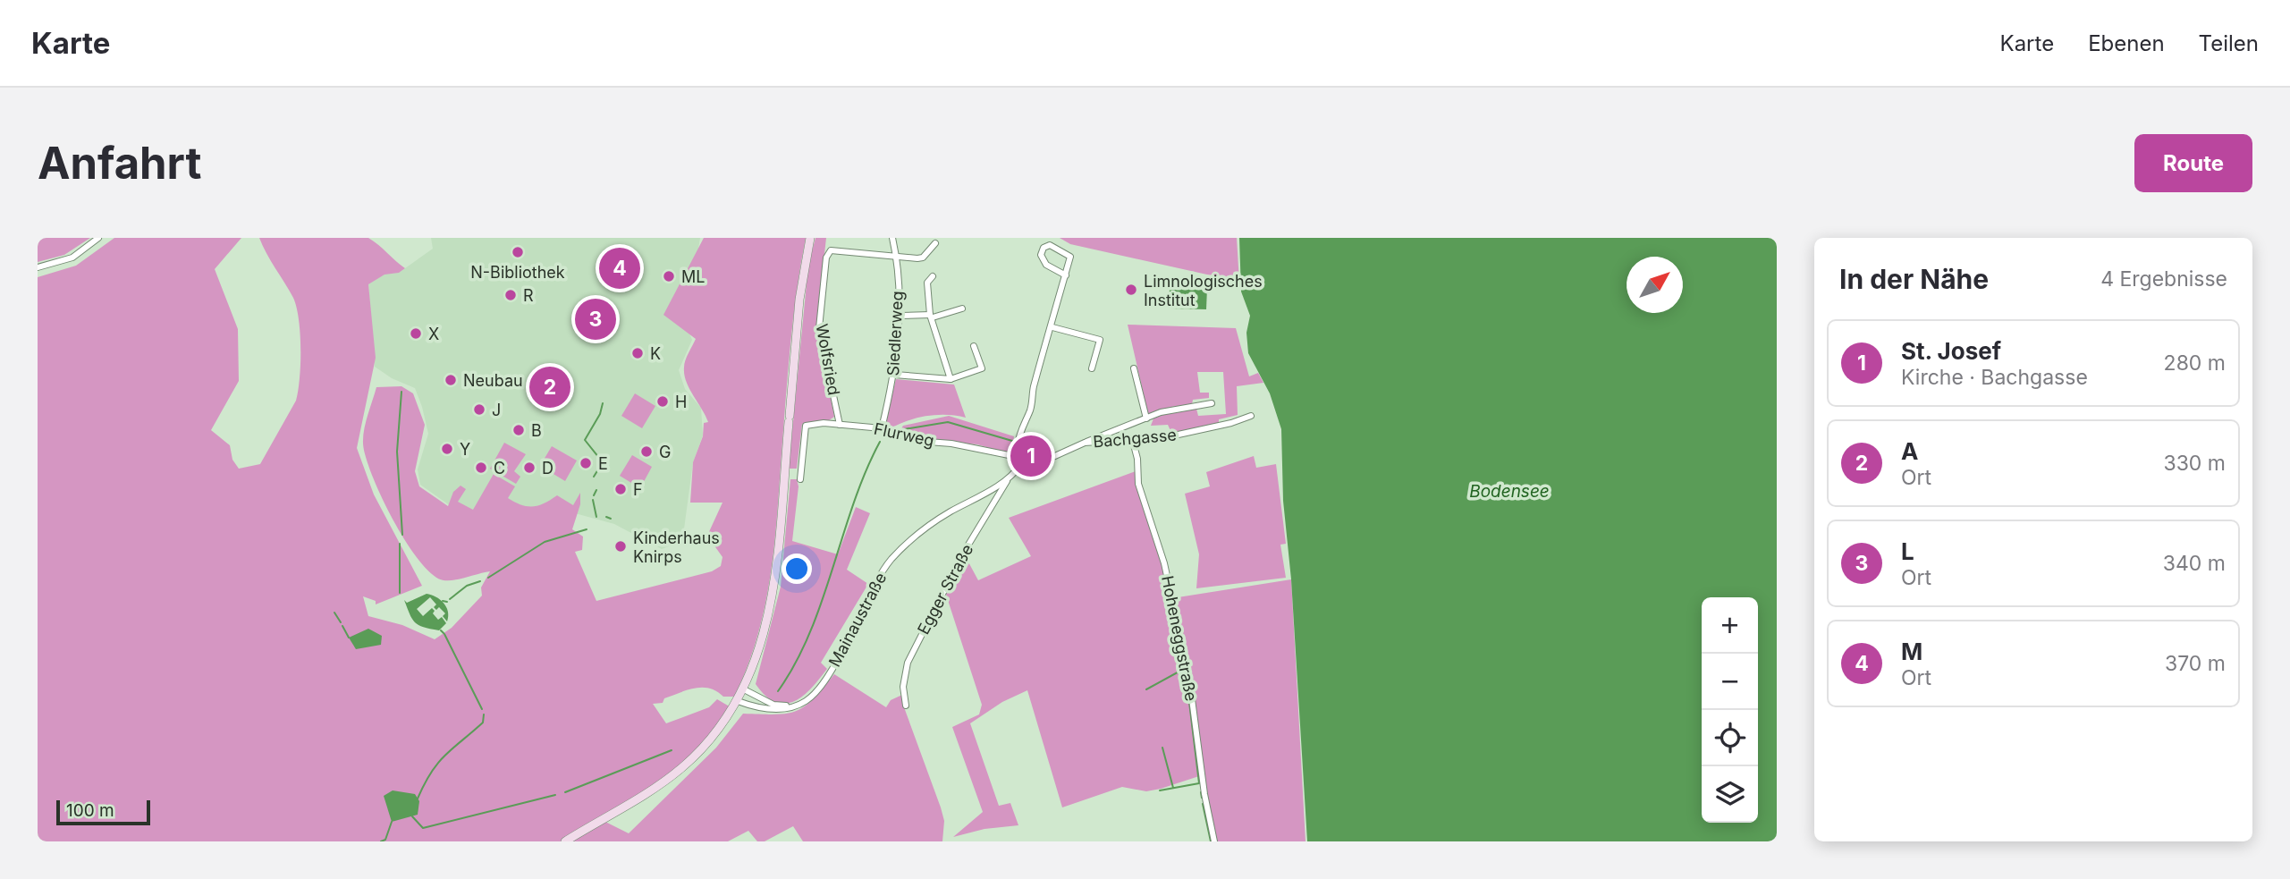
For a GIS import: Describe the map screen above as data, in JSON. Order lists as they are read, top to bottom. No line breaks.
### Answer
{"streets":{"street":["Siedlerweg","Wolfsried","Flurweg","Bachgasse","Egger Straße","Mainaustraße","Hoheneggstraße"]},"crossings":[["Siedlerweg","Wolfsried"],["Siedlerweg","Flurweg"],["Wolfsried","Flurweg"],["Bachgasse","Mainaustraße"],["Bachgasse","Hoheneggstraße"],["Egger Straße","Mainaustraße"]],"water":["Bodensee"],"places":["N-Bibliothek","ML","Limnologisches Institut","R","X","K","Neubau","H","J","B","Y","G","E","C","D","F","Kinderhaus Knirps"],"scale_bar":"100 m","north":"top right","page":{"header":"Karte","nav":["Karte","Ebenen","Teilen"],"buttons":"Route","title":"Anfahrt","heading":["In der Nähe","4 Ergebnisse"],"pins":["4","3","2","1"],"list":[{"mark":"1","name":"St. Josef","note":"Kirche · Bachgasse","value":"280 m"},{"mark":"2","name":"A","note":"Ort","value":"330 m"},{"mark":"3","name":"L","note":"Ort","value":"340 m"},{"mark":"4","name":"M","note":"Ort","value":"370 m"}],"map_buttons":["+","−"],"scale":"100 m"}}
